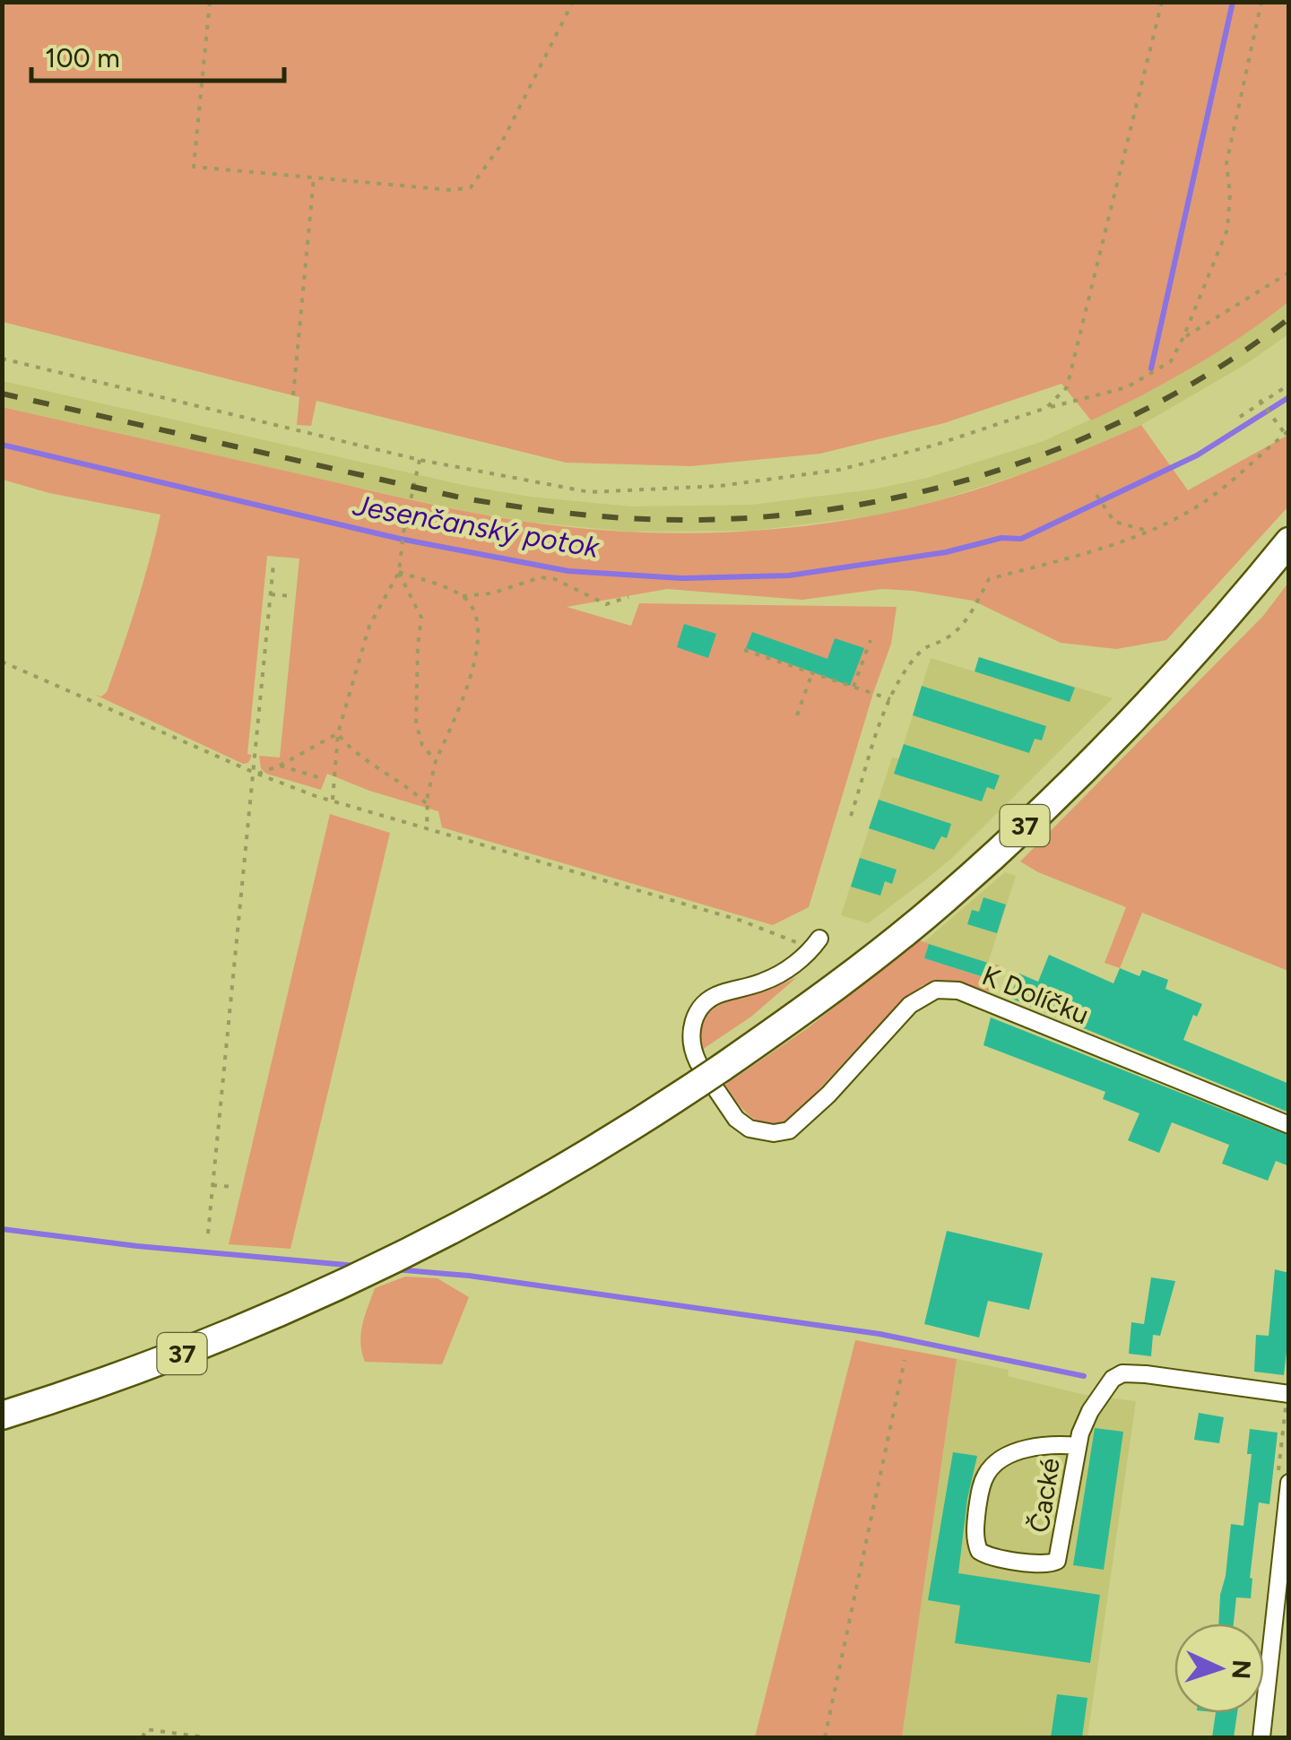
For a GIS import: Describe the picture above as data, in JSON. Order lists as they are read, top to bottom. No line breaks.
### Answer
{"streets":{"main road":["37"],"street":["K Dolíčku","Čacké"]},"crossings":[["37","K Dolíčku"]],"water":["Jesenčanský potok"],"scale_bar":"100 m","north":"right"}
